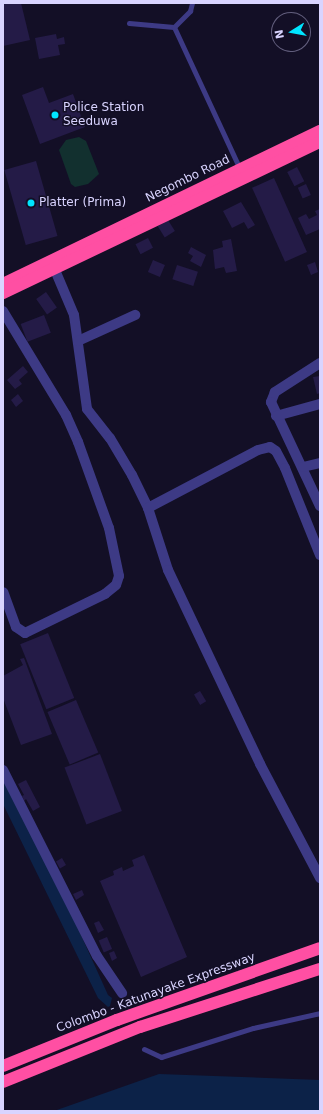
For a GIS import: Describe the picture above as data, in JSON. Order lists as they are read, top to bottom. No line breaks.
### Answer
{"streets":{"highway":["Negombo Road","Colombo - Katunayake Expressway"]},"places":["Police Station Seeduwa","Platter (Prima)"],"north":"left"}
